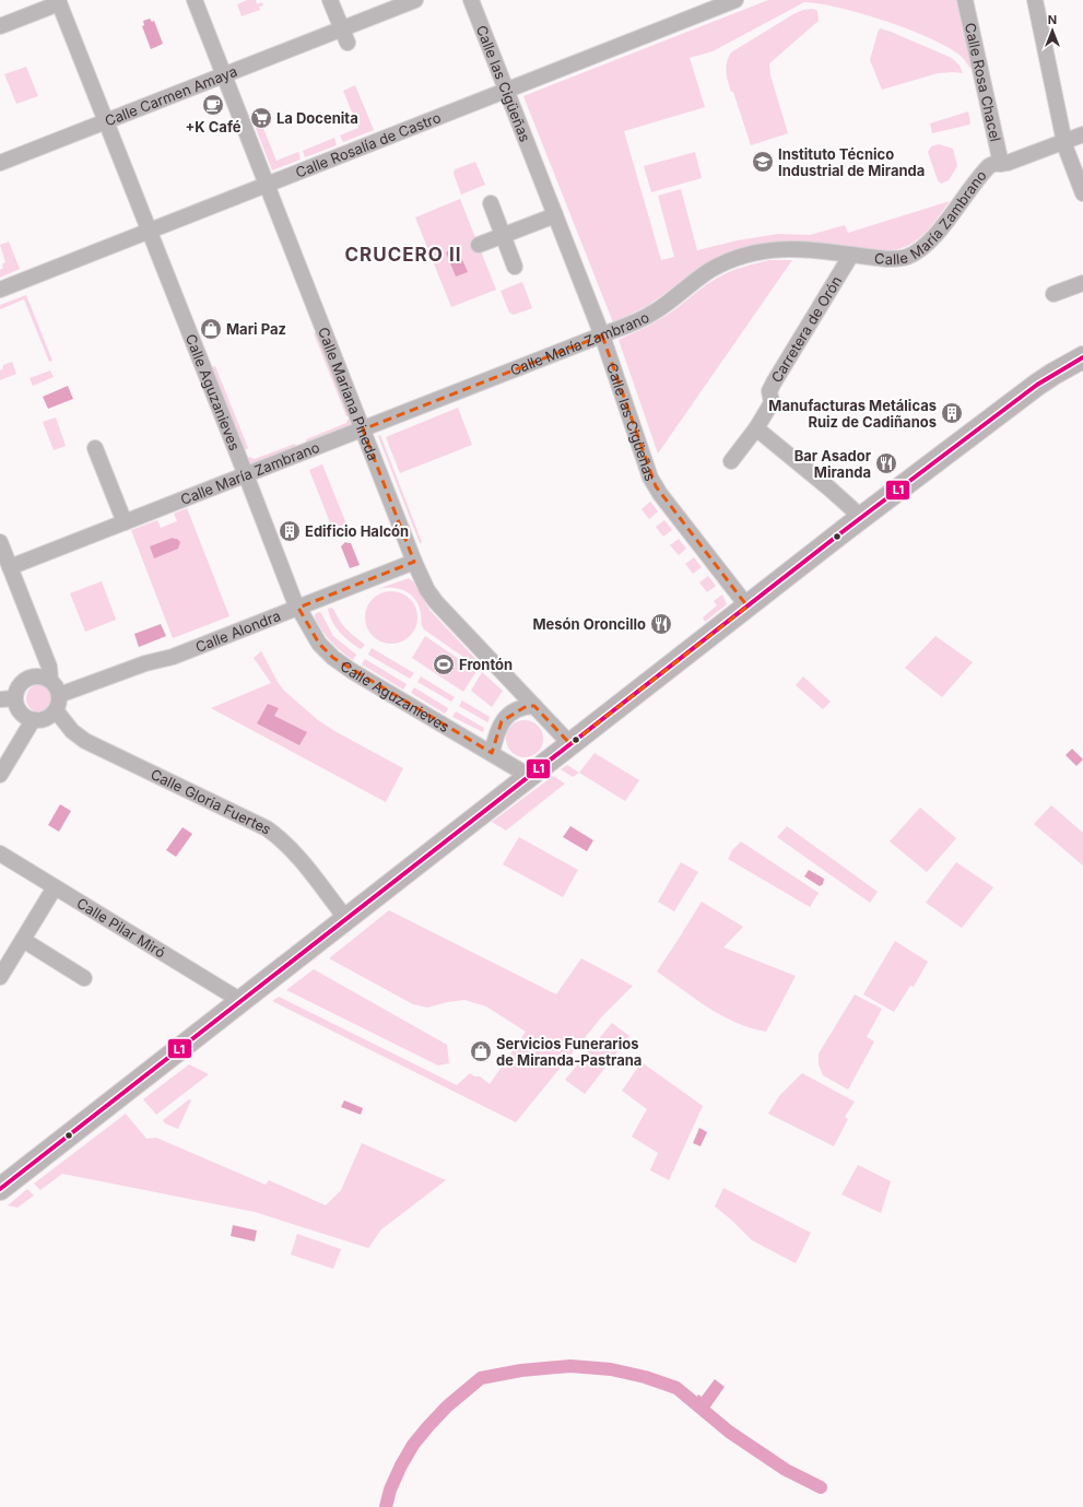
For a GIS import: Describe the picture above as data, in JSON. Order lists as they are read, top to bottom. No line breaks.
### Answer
{"streets":{"street":["Calle Rosa Chacel","Calle las Cigüeñas","Calle Carmen Amaya","Calle Rosalía de Castro","Calle María Zambrano","Carretera de Orón","Calle Aguzanieves","Calle Mariana Pineda","Calle Alondra","Calle Gloria Fuertes","Calle Pilar Miró"]},"crossings":[["Calle Rosa Chacel","Calle María Zambrano"],["Calle las Cigüeñas","Calle Rosalía de Castro"],["Calle las Cigüeñas","Calle María Zambrano"],["Calle Carmen Amaya","Calle Aguzanieves"],["Calle Carmen Amaya","Calle Mariana Pineda"],["Calle Rosalía de Castro","Calle Aguzanieves"],["Calle Rosalía de Castro","Calle Mariana Pineda"],["Calle María Zambrano","Carretera de Orón"],["Calle María Zambrano","Calle Aguzanieves"],["Calle María Zambrano","Calle Mariana Pineda"],["Calle Aguzanieves","Calle Mariana Pineda"],["Calle Aguzanieves","Calle Alondra"],["Calle Mariana Pineda","Calle Alondra"],["Calle Alondra","Calle Gloria Fuertes"]],"districts":["CRUCERO II"],"places":{"cafe":["+K Café"],"supermarket":["La Docenita"],"school or university":["Instituto Técnico Industrial de Miranda"],"shop":["Mari Paz","Servicios Funerarios de Miranda-Pastrana"],"building":["Manufacturas Metálicas Ruiz de Cadiñanos","Edificio Halcón"],"restaurant":["Bar Asador Miranda","Mesón Oroncillo"],"sports":["Frontón"]},"lines":["transit line L1"],"north":"top"}
